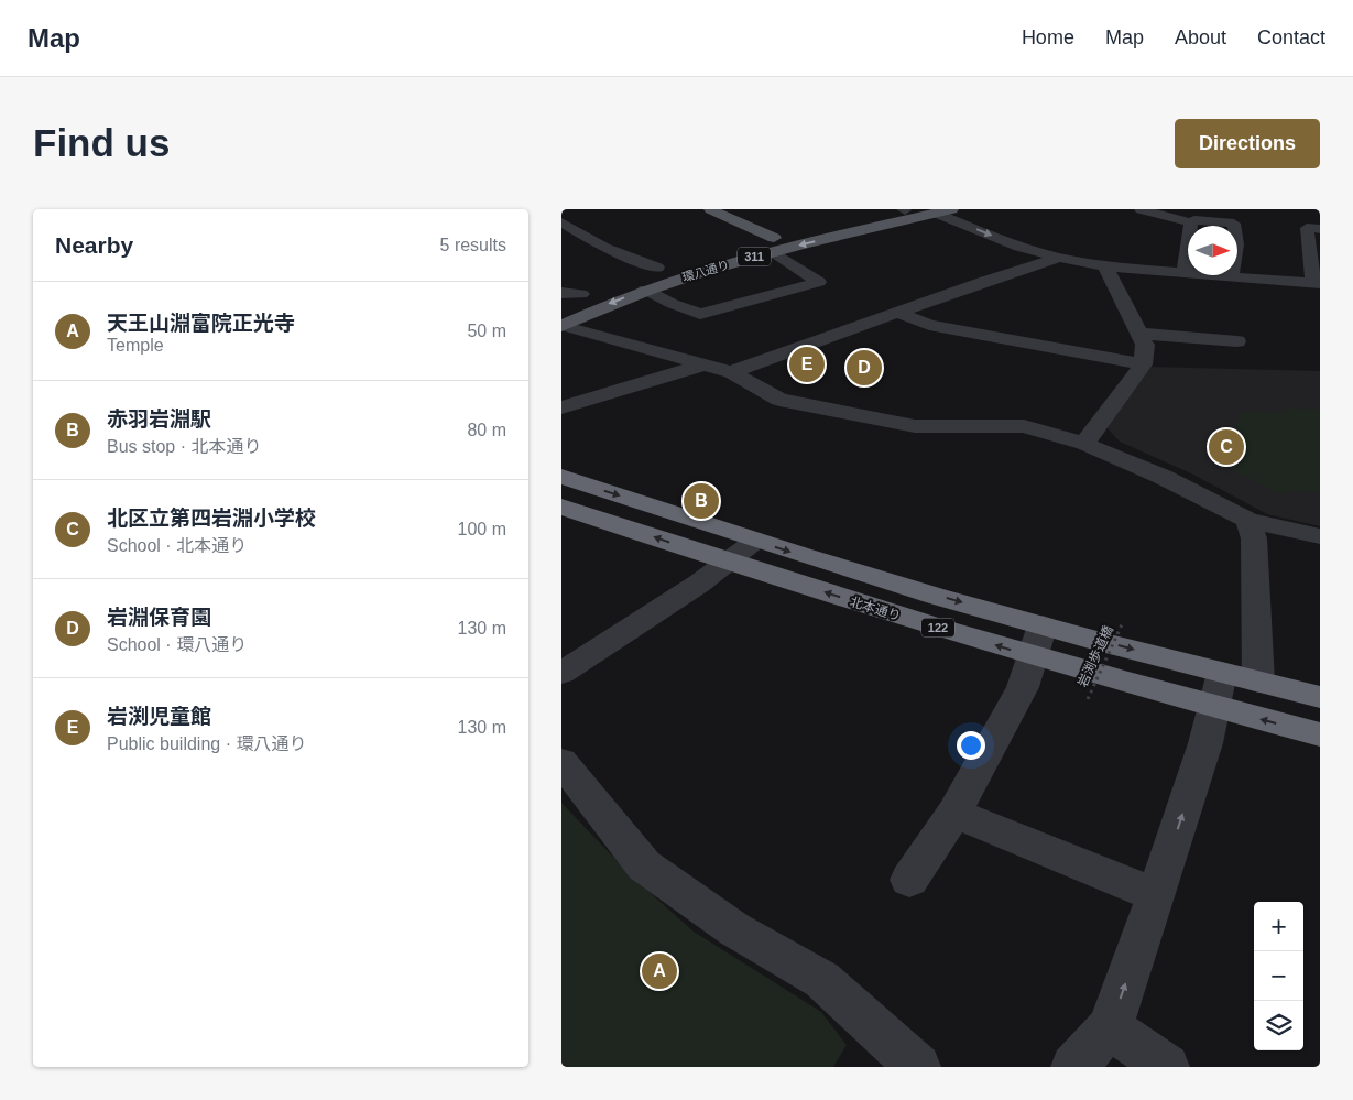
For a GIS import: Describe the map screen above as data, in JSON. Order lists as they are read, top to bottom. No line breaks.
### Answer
{"streets":{"highway":["北本通り","122"],"main road":["311","環八通り"],"path":["岩渕歩道橋"]},"north":"right","page":{"header":"Map","nav":["Home","Map","About","Contact"],"buttons":"Directions","title":"Find us","heading":["Nearby","5 results"],"list":[{"mark":"A","name":"天王山淵富院正光寺","note":"Temple","value":"50 m"},{"mark":"B","name":"赤羽岩淵駅","note":"Bus stop · 北本通り","value":"80 m"},{"mark":"C","name":"北区立第四岩淵小学校","note":"School · 北本通り","value":"100 m"},{"mark":"D","name":"岩淵保育園","note":"School · 環八通り","value":"130 m"},{"mark":"E","name":"岩渕児童館","note":"Public building · 環八通り","value":"130 m"}],"pins":["E","D","C","B","A"],"map_buttons":["+","−"]}}
